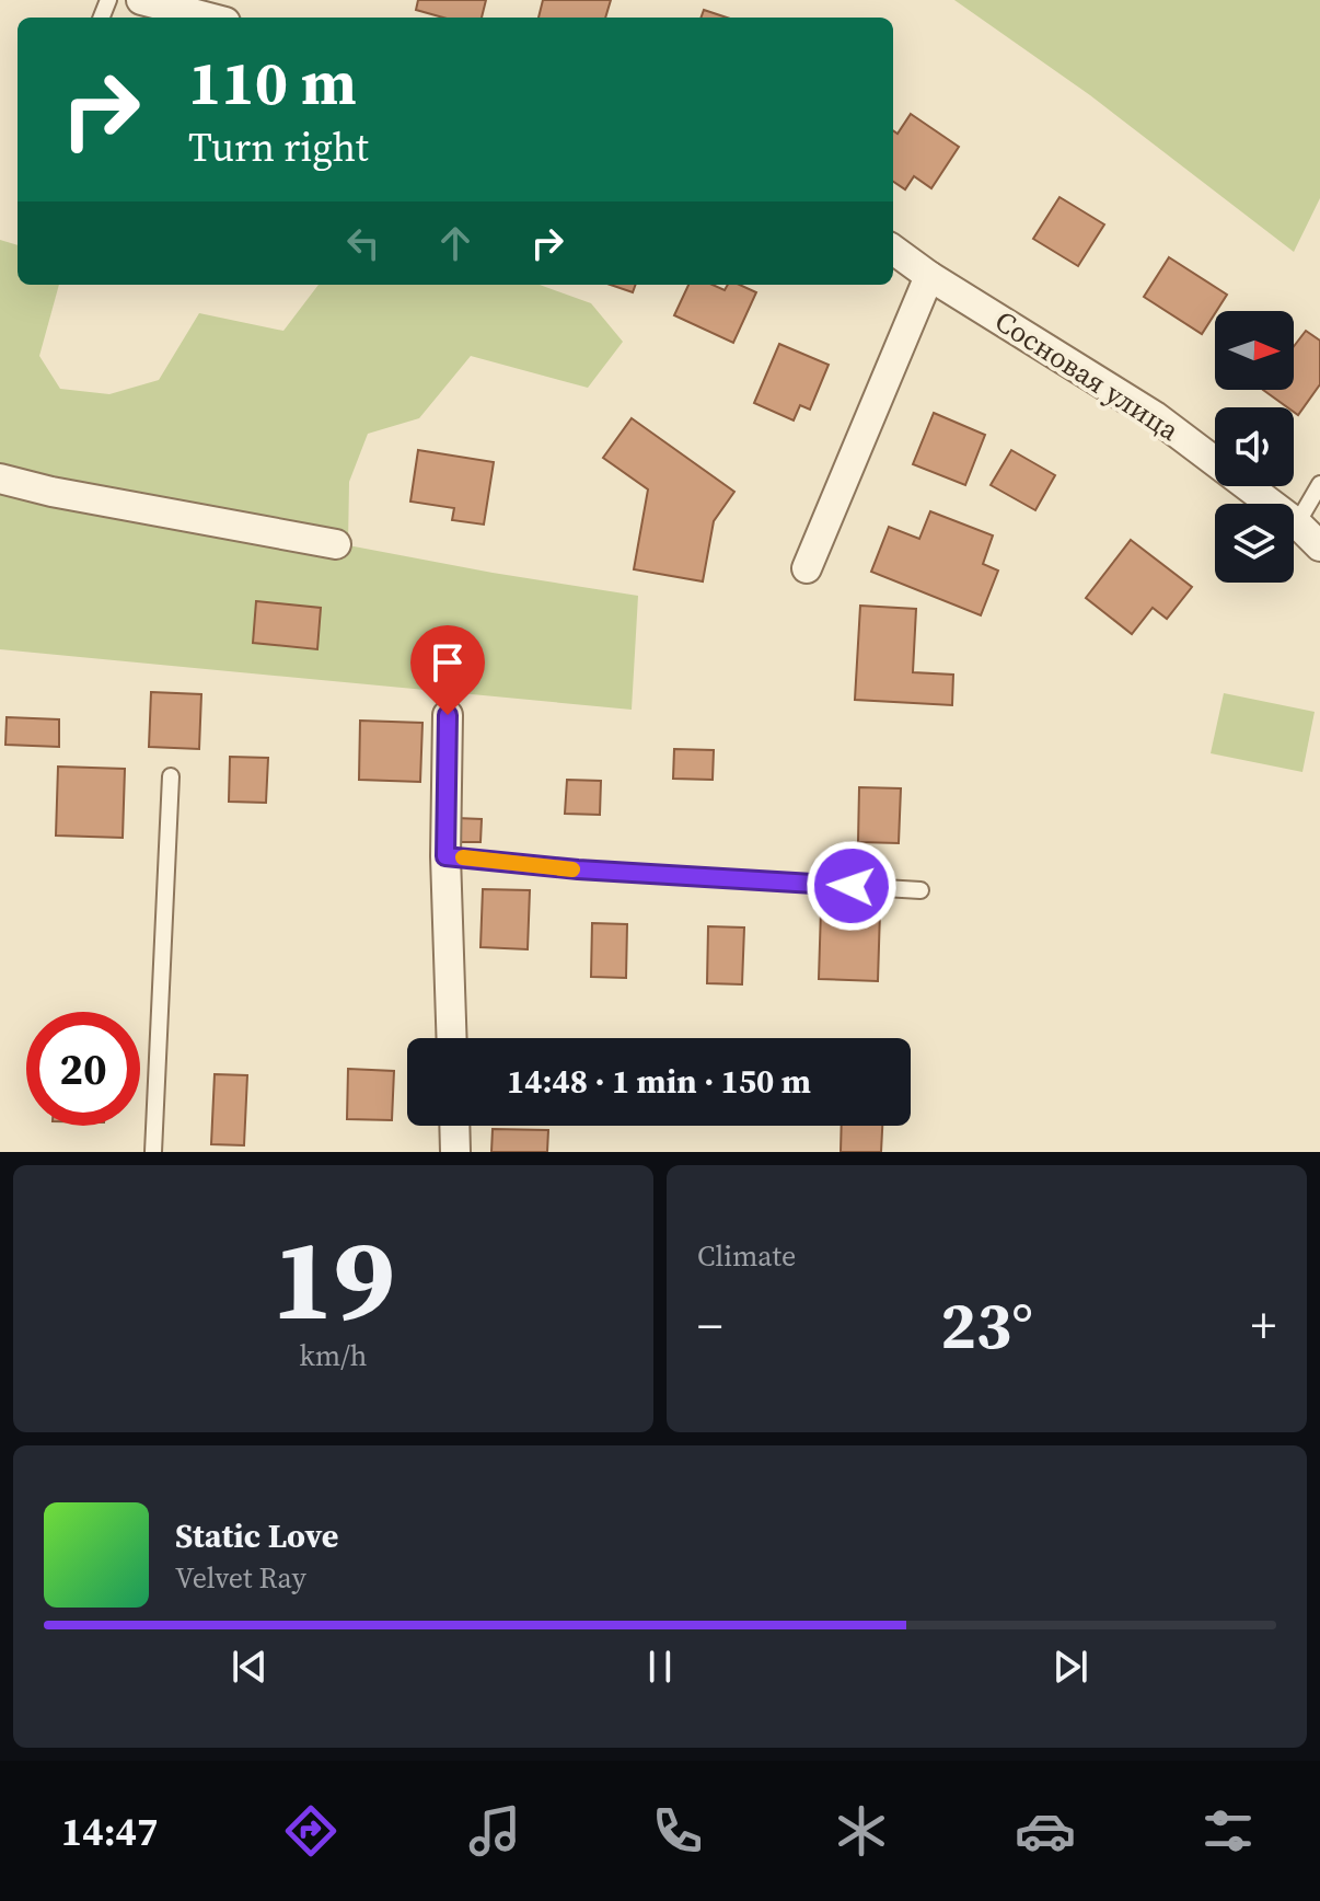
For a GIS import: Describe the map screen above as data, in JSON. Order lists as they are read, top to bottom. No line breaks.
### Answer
{"streets":{"street":["Сосновая улица"]},"north":"right","page":{"turn":["110 m","Turn right"],"limit":"20","trip":"14:48 · 1 min · 150 m","tile":[["19","km/h"],"Climate"],"heat":["−","23°","+"],"song":["Static Love","Velvet Ray"],"tabs":"14:47"}}
